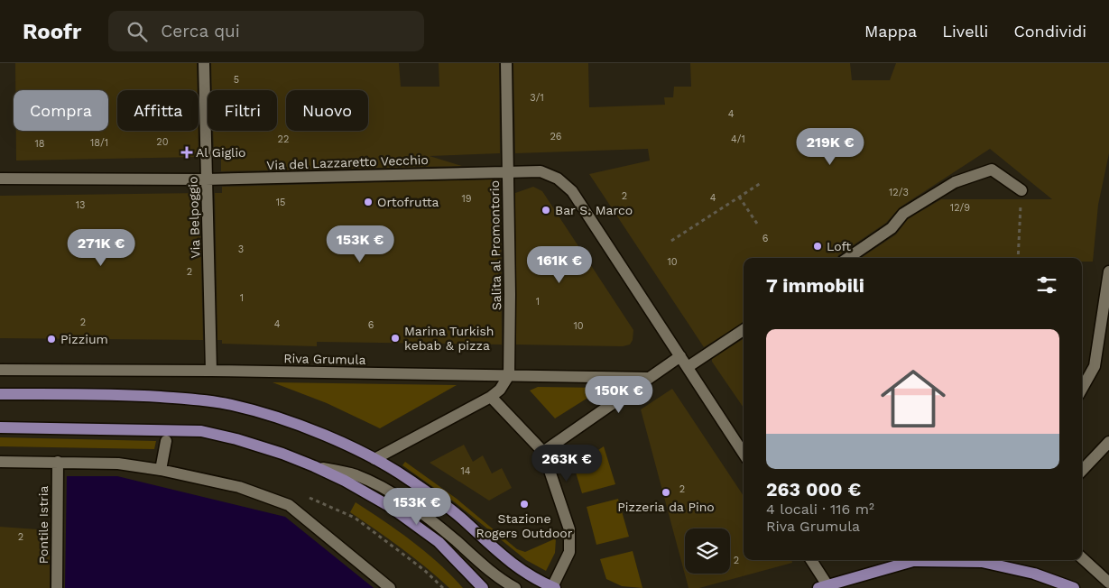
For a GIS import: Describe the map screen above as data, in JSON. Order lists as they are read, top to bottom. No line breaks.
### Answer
{"streets":{"street":["Via del Lazzaretto Vecchio","Via Belpoggio","Salita al Promontorio","Riva Grumula","Pontile Istria"]},"crossings":[["Via del Lazzaretto Vecchio","Via Belpoggio"],["Via del Lazzaretto Vecchio","Salita al Promontorio"],["Via Belpoggio","Riva Grumula"],["Salita al Promontorio","Riva Grumula"]],"places":{"health":["Al Giglio"],"other":["Ortofrutta","Bar S. Marco","Loft","Marina Turkish kebab & pizza","Pizzium","Pizzeria da Pino","Stazione Rogers Outdoor"]},"house_numbers":["5","3/1","4","26","22","4/1","20","18/1","18","12/3","2","4","19","15","13","12/9","6","3","10","2","1","1","2","4","6","10","14","2","2","2"],"page":{"header":"Roofr","search":"Cerca qui","nav":["Mappa","Livelli","Condividi"],"chip":["Compra","Affitta","Filtri","Nuovo"],"price":["219K €","153K €","271K €","161K €","150K €","263K €","153K €"],"heading":"7 immobili","list":[{"name":"263 000 €","note":"4 locali · 116 m² · Riva Grumula"}]}}
